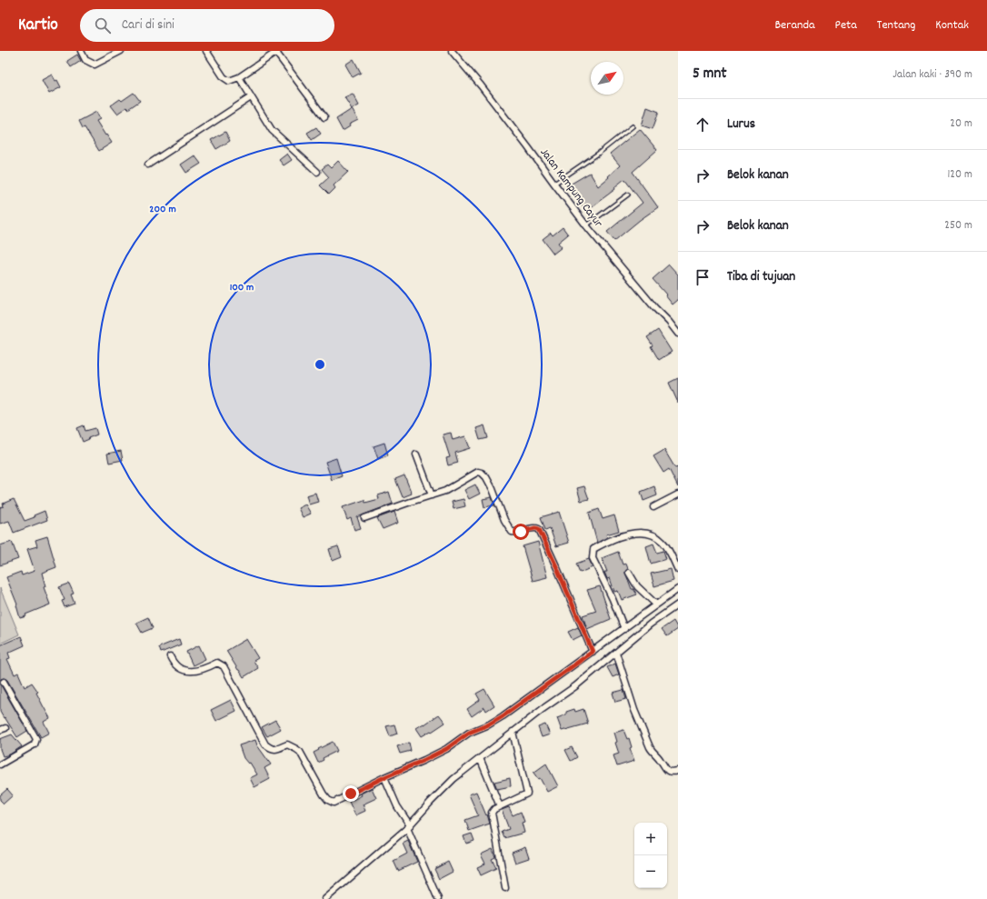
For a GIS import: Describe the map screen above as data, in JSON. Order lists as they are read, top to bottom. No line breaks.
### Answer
{"streets":{"street":["Jalan Kampung Cayur"]},"north":"top right","page":{"header":"Kartio","search":"Cari di sini","nav":["Beranda","Peta","Tentang","Kontak"],"heading":["5 mnt","Jalan kaki · 390 m"],"list":[["Lurus","20 m"],["Belok kanan","120 m"],["Belok kanan","250 m"],"Tiba di tujuan"],"map_buttons":["+","−"]},"rings":["200 m","100 m"]}
